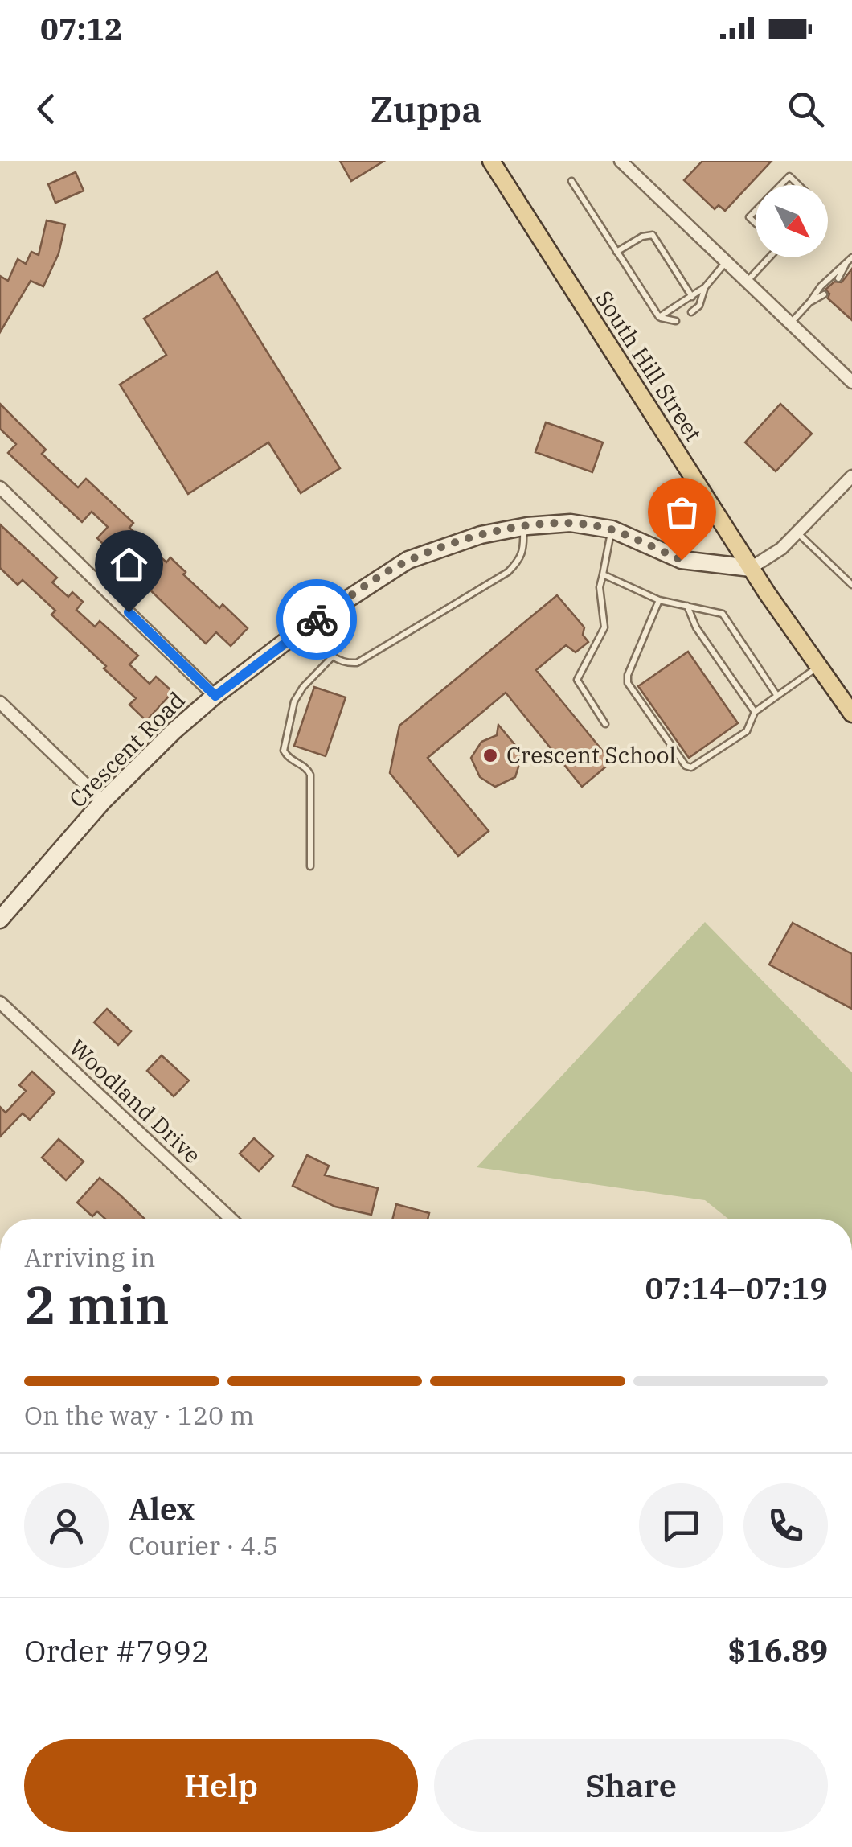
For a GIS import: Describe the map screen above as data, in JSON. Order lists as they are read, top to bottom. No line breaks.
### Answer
{"streets":{"main road":["South Hill Street"],"street":["Crescent Road","Woodland Drive"]},"crossings":[["South Hill Street","Crescent Road"]],"places":["Crescent School"],"north":"bottom right","page":{"status":"07:12","header":"Zuppa","heading":["2 min","Arriving in","07:14–07:19"],"panel":["Alex","Courier · 4.5","Order #7992","$16.89"],"bar":"On the way · 120 m","buttons":["Help","Share"]}}
